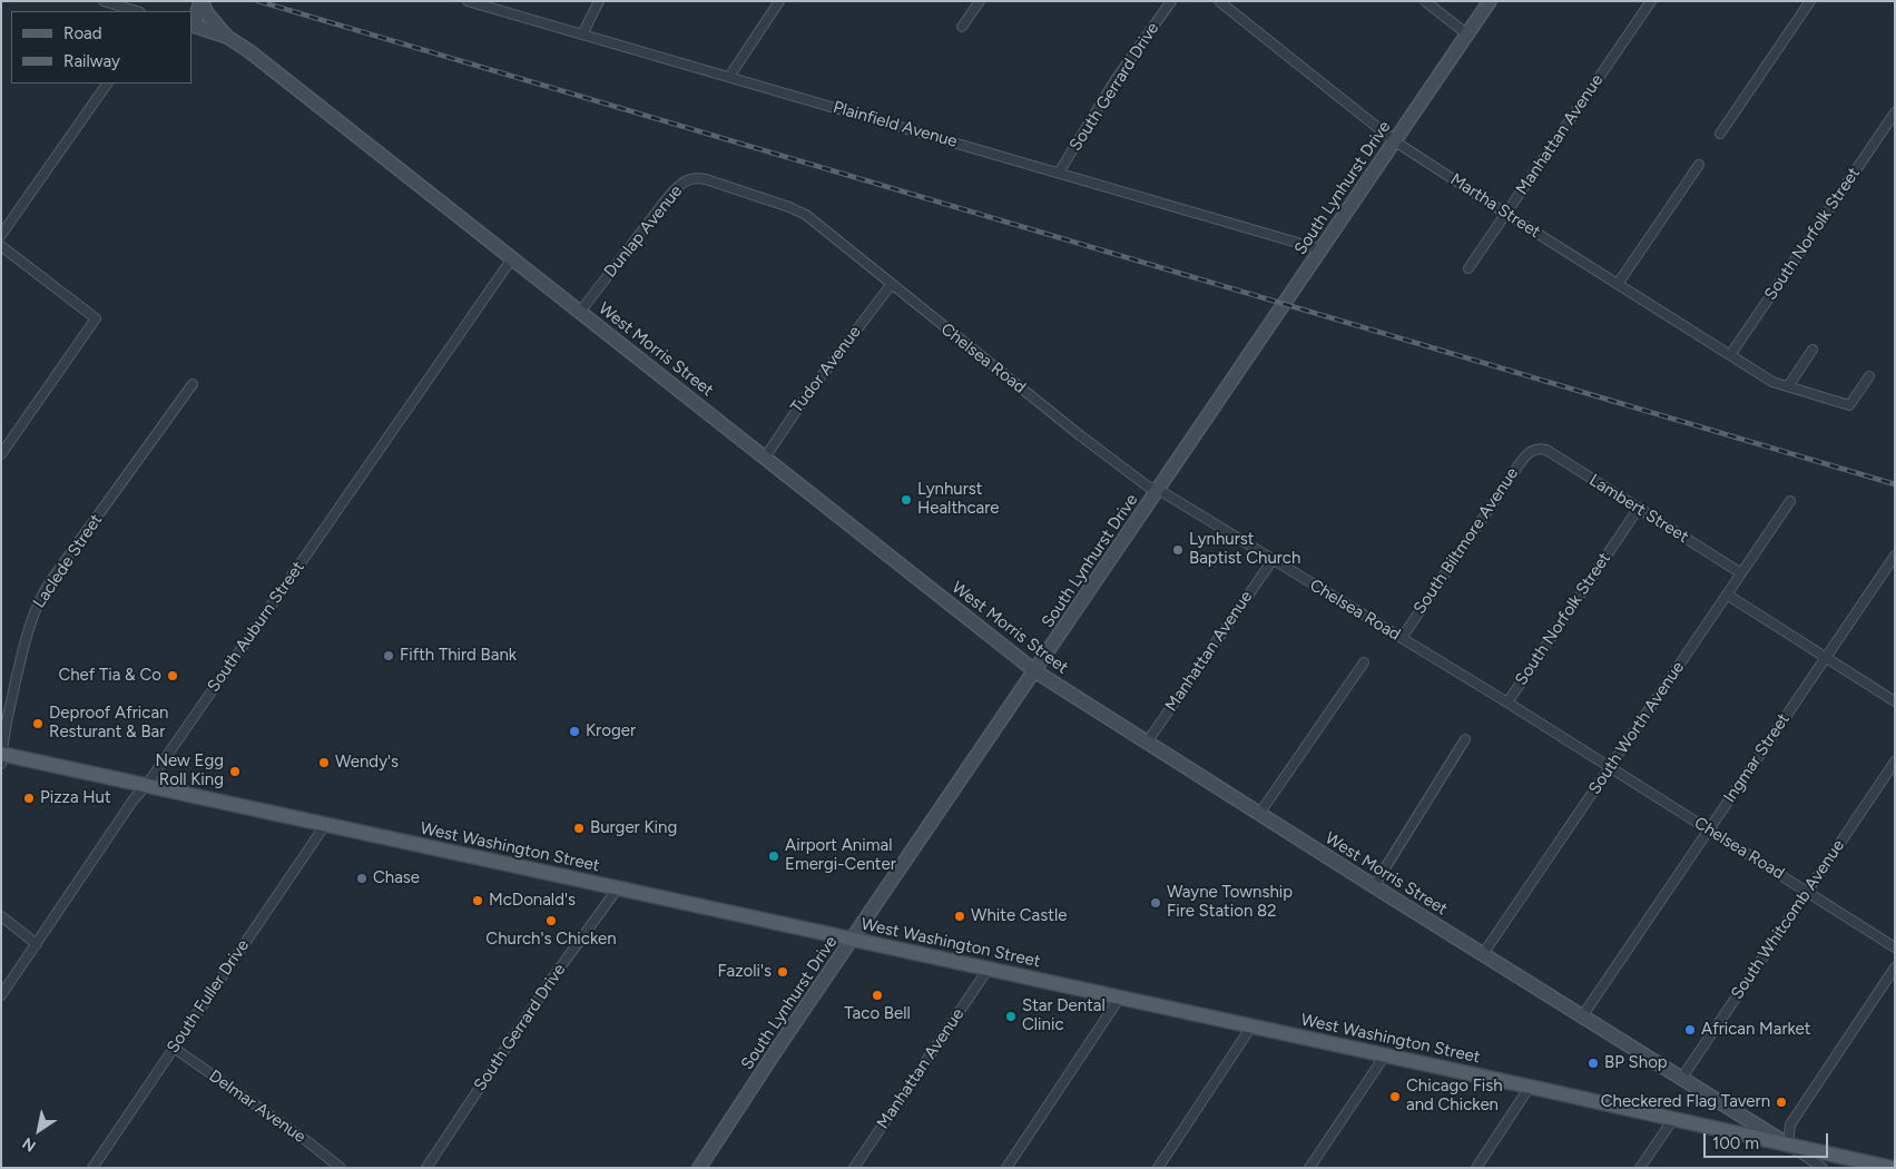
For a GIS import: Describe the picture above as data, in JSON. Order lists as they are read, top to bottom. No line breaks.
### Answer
{"streets":{"main road":["South Lynhurst Drive","West Morris Street","West Washington Street"],"street":["South Gerrard Drive","Plainfield Avenue","Manhattan Avenue","Martha Street","Dunlap Avenue","South Norfolk Street","Chelsea Road","Tudor Avenue","Lambert Street","South Biltmore Avenue","Laclede Street","South Auburn Street","South Worth Avenue","Ingmar Street","South Whitcomb Avenue","South Fuller Drive","Delmar Avenue"]},"crossings":[["South Gerrard Drive","Plainfield Avenue"],["South Gerrard Drive","West Washington Street"],["Plainfield Avenue","South Lynhurst Drive"],["Manhattan Avenue","Martha Street"],["Manhattan Avenue","West Morris Street"],["Manhattan Avenue","Chelsea Road"],["Manhattan Avenue","West Washington Street"],["South Lynhurst Drive","Martha Street"],["South Lynhurst Drive","West Morris Street"],["South Lynhurst Drive","Chelsea Road"],["South Lynhurst Drive","West Washington Street"],["Martha Street","South Norfolk Street"],["Dunlap Avenue","West Morris Street"],["Dunlap Avenue","Chelsea Road"],["South Norfolk Street","Chelsea Road"],["South Norfolk Street","Lambert Street"],["West Morris Street","Tudor Avenue"],["West Morris Street","South Auburn Street"],["West Morris Street","South Worth Avenue"],["West Morris Street","Ingmar Street"],["West Morris Street","West Washington Street"],["West Morris Street","South Whitcomb Avenue"],["Chelsea Road","Tudor Avenue"],["Chelsea Road","South Biltmore Avenue"],["Chelsea Road","South Worth Avenue"],["Chelsea Road","Ingmar Street"],["Chelsea Road","South Whitcomb Avenue"],["Lambert Street","South Biltmore Avenue"],["Lambert Street","South Worth Avenue"],["Laclede Street","West Washington Street"],["South Auburn Street","West Washington Street"],["West Washington Street","South Fuller Drive"],["South Fuller Drive","Delmar Avenue"]],"places":["Lynhurst Healthcare","Lynhurst Baptist Church","Fifth Third Bank","Chef Tia & Co","Deproof African Resturant & Bar","Kroger","Wendy's","New Egg Roll King","Pizza Hut","Burger King","Airport Animal Emergi-Center","Chase","McDonald's","Wayne Township Fire Station 82","White Castle","Church's Chicken","Fazoli's","Taco Bell","Star Dental Clinic","African Market","BP Shop","Chicago Fish and Chicken","Checkered Flag Tavern"],"legend":["Road","Railway"],"scale_bar":"100 m","north":"bottom left"}
